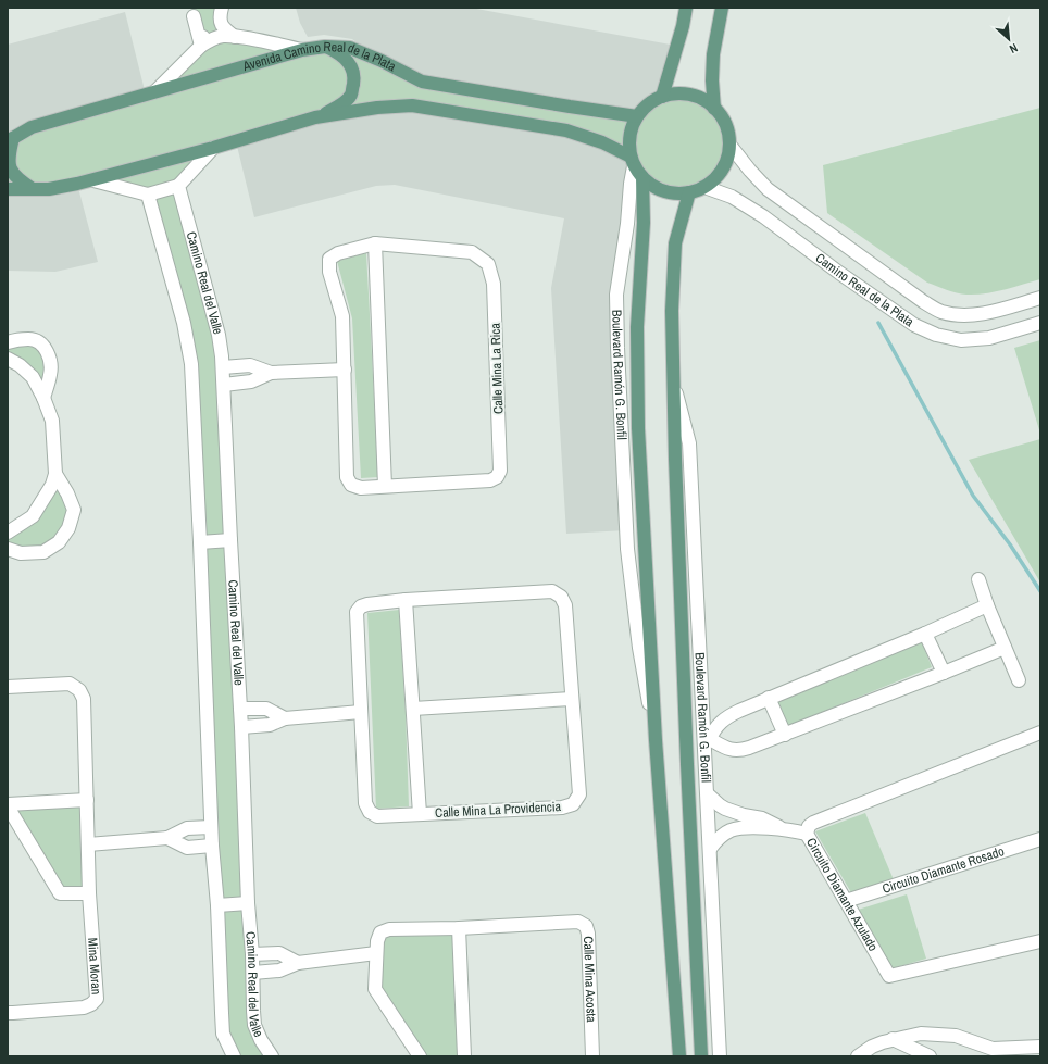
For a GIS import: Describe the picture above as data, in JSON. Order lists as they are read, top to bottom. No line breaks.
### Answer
{"streets":{"main road":["Avenida Camino Real de la Plata","Boulevard Ramón G. Bonfil"],"street":["Camino Real del Valle","Camino Real de la Plata","Calle Mina La Rica","Calle Mina La Providencia","Circuito Diamante Rosado","Circuito Diamante Azulado","Mina Moran","Calle Mina Acosta"]},"crossings":[["Avenida Camino Real de la Plata","Camino Real de la Plata"],["Avenida Camino Real de la Plata","Boulevard Ramón G. Bonfil"],["Camino Real de la Plata","Boulevard Ramón G. Bonfil"],["Circuito Diamante Rosado","Circuito Diamante Azulado"]],"north":"bottom right"}
